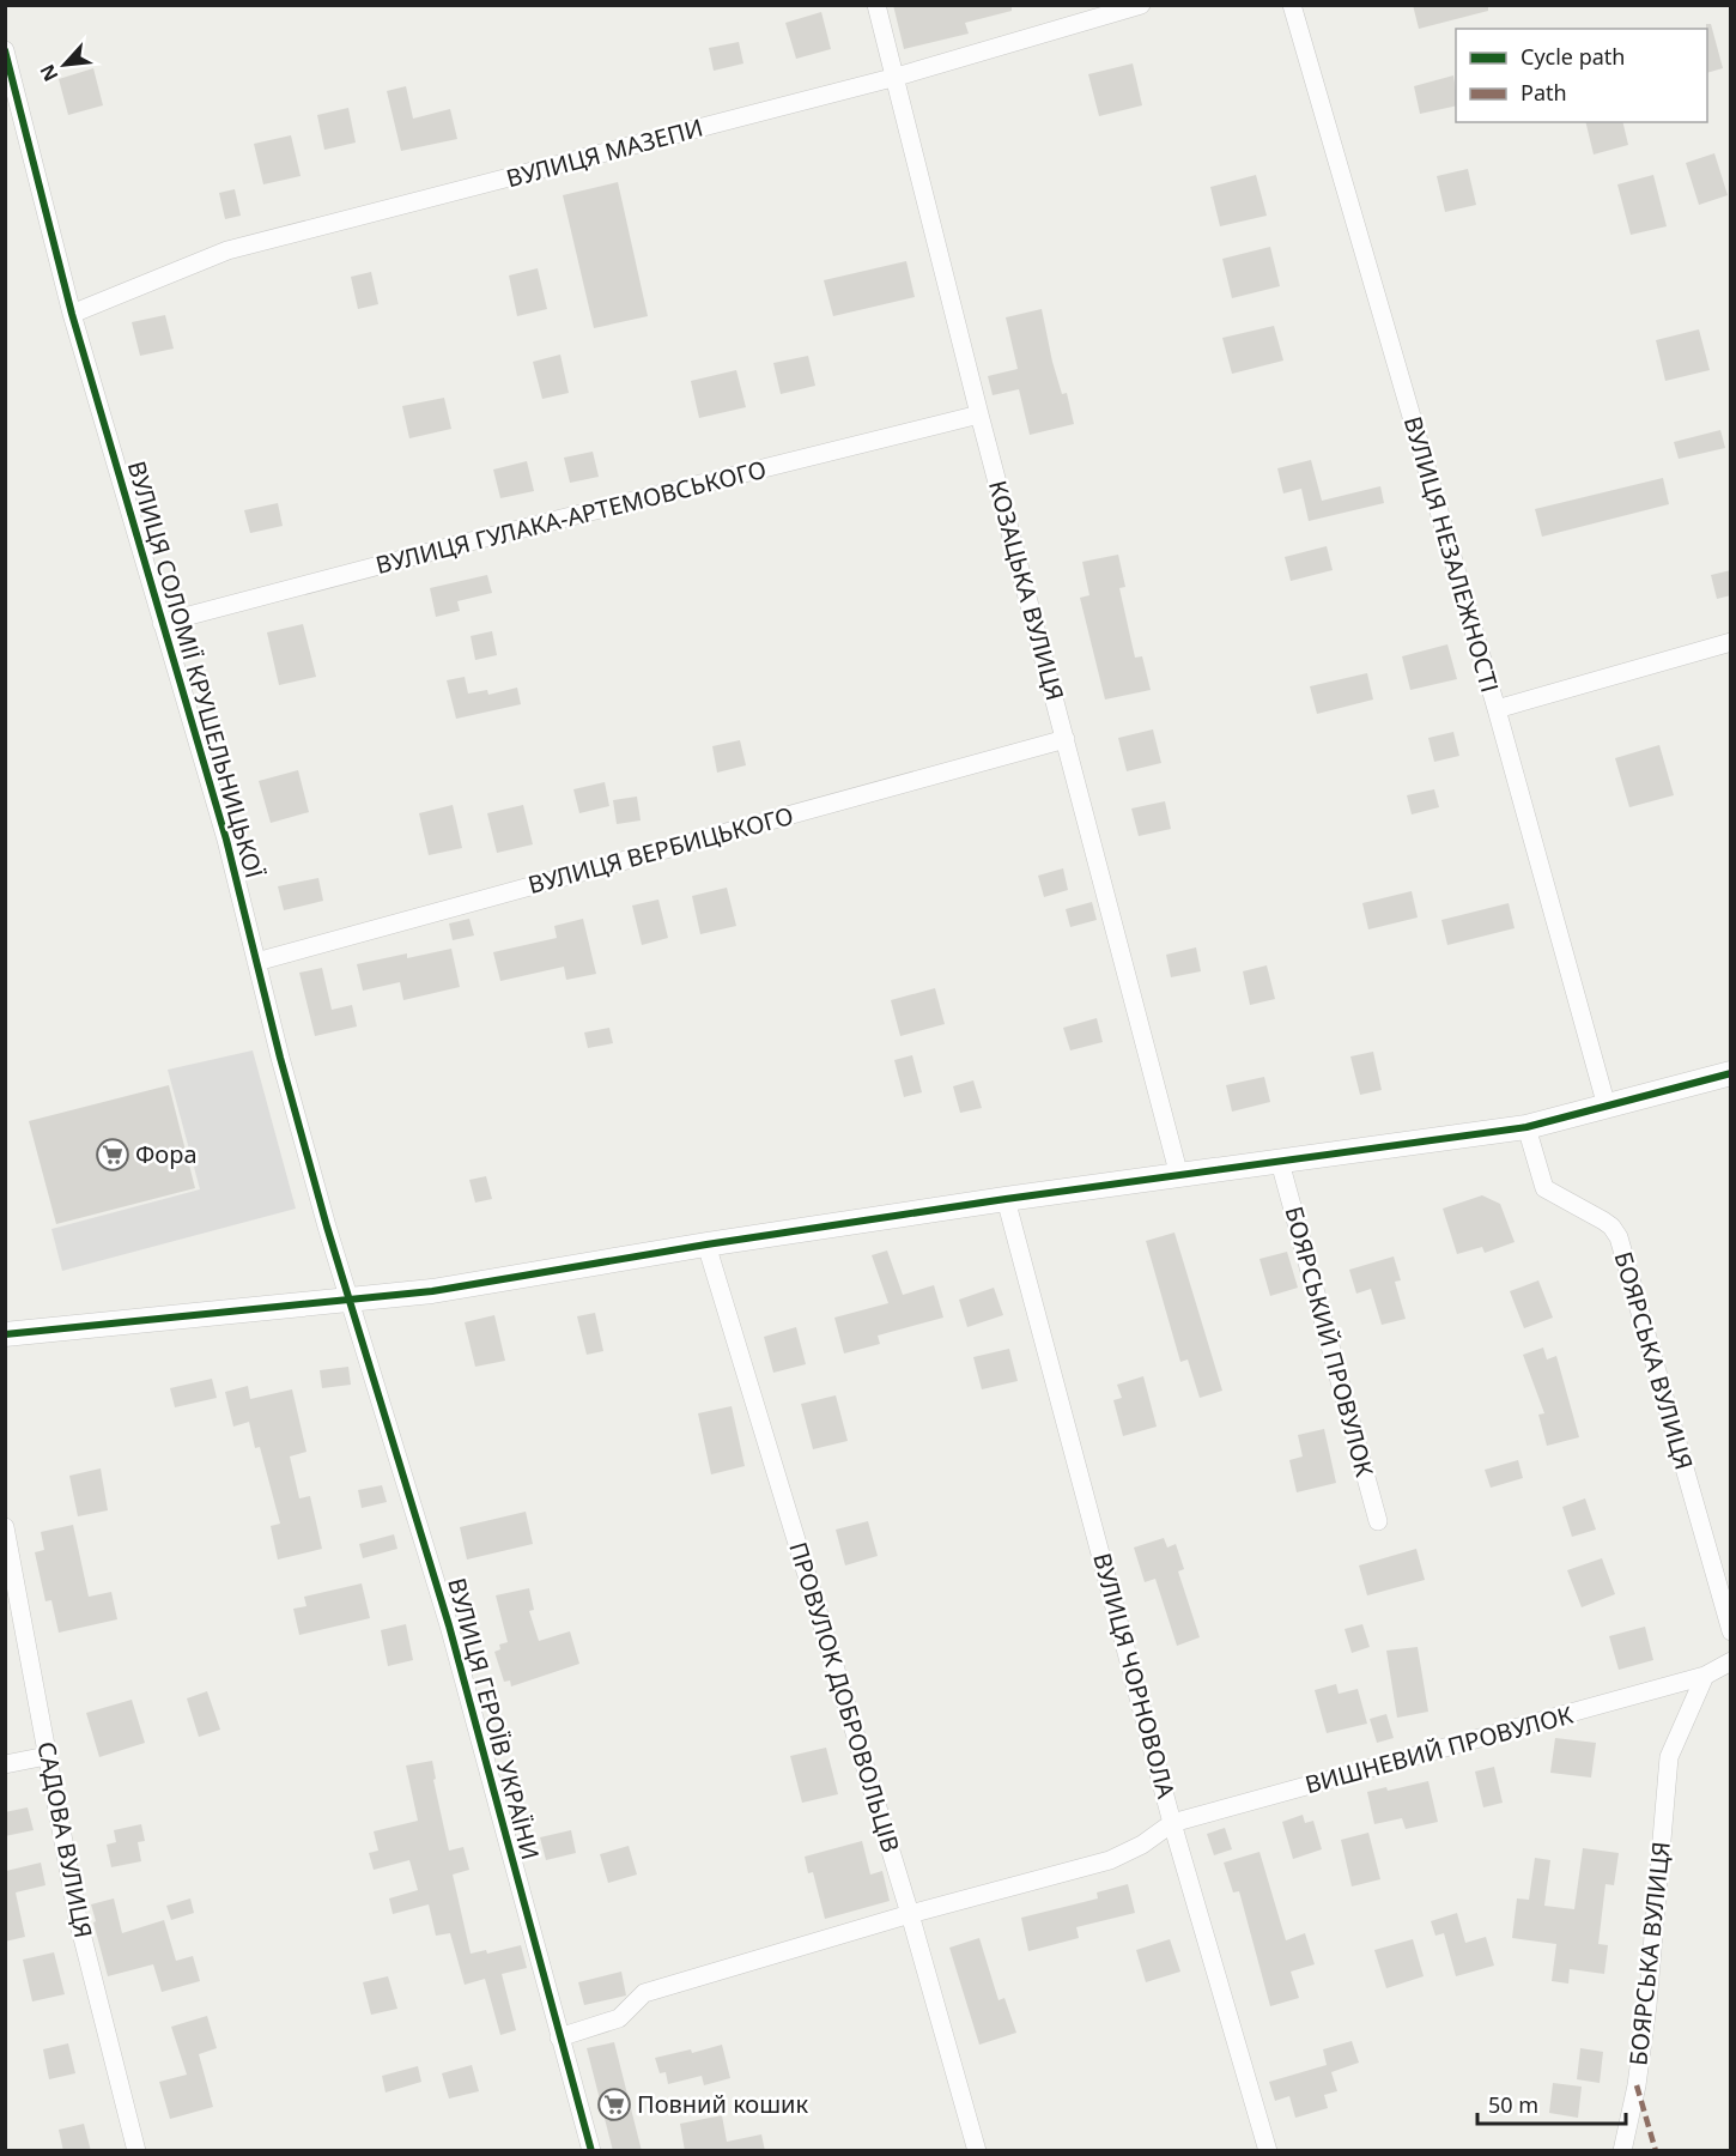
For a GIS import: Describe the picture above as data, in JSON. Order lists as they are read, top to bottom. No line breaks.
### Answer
{"streets":{"street":["ВУЛИЦЯ МАЗЕПИ","ВУЛИЦЯ ГУЛАКА-АРТЕМОВСЬКОГО","ВУЛИЦЯ НЕЗАЛЕЖНОСТІ","КОЗАЦЬКА ВУЛИЦЯ","ВУЛИЦЯ СОЛОМІЇ КРУШЕЛЬНИЦЬКОЇ","ВУЛИЦЯ ВЕРБИЦЬКОГО","БОЯРСЬКИЙ ПРОВУЛОК","БОЯРСЬКА ВУЛИЦЯ","ВУЛИЦЯ ЧОРНОВОЛА","ПРОВУЛОК ДОБРОВОЛЬЦІВ","ВУЛИЦЯ ГЕРОЇВ УКРАЇНИ","ВИШНЕВИЙ ПРОВУЛОК","САДОВА ВУЛИЦЯ"]},"crossings":[["ВУЛИЦЯ МАЗЕПИ","КОЗАЦЬКА ВУЛИЦЯ"],["ВУЛИЦЯ МАЗЕПИ","ВУЛИЦЯ СОЛОМІЇ КРУШЕЛЬНИЦЬКОЇ"],["ВУЛИЦЯ ГУЛАКА-АРТЕМОВСЬКОГО","КОЗАЦЬКА ВУЛИЦЯ"],["ВУЛИЦЯ ГУЛАКА-АРТЕМОВСЬКОГО","ВУЛИЦЯ СОЛОМІЇ КРУШЕЛЬНИЦЬКОЇ"],["КОЗАЦЬКА ВУЛИЦЯ","ВУЛИЦЯ ВЕРБИЦЬКОГО"],["ВУЛИЦЯ СОЛОМІЇ КРУШЕЛЬНИЦЬКОЇ","ВУЛИЦЯ ВЕРБИЦЬКОГО"],["ВУЛИЦЯ СОЛОМІЇ КРУШЕЛЬНИЦЬКОЇ","ВУЛИЦЯ ГЕРОЇВ УКРАЇНИ"],["БОЯРСЬКА ВУЛИЦЯ","ВИШНЕВИЙ ПРОВУЛОК"],["ВУЛИЦЯ ЧОРНОВОЛА","ВИШНЕВИЙ ПРОВУЛОК"]],"places":{"supermarket":["Фора","Повний кошик"]},"legend":["Cycle path","Path"],"scale_bar":"50 m","north":"bottom left"}
